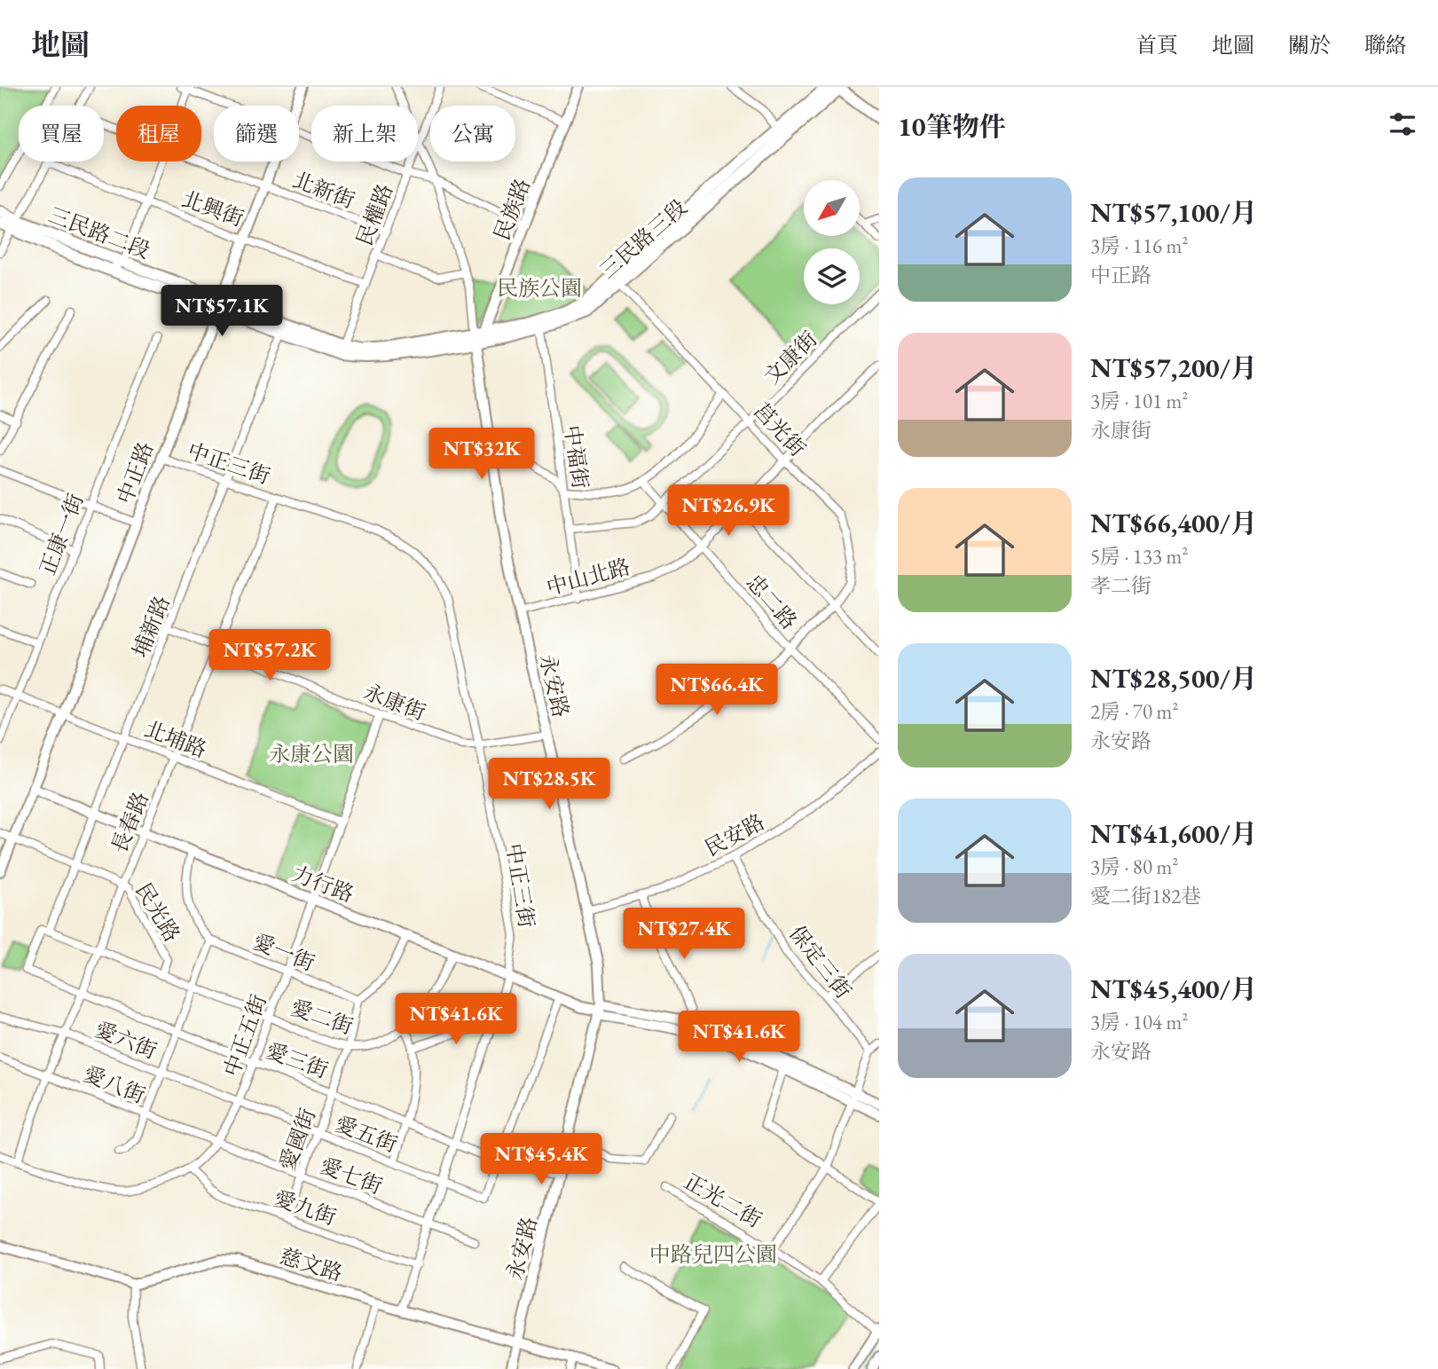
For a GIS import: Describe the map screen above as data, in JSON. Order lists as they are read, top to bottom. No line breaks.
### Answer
{"streets":{"main road":["三民路二段","三民路三段"],"street":["北新街","北興街","民族路","民權路","文康街","莒光街","中福街","中正三街","中正路","正康一街","中山北路","忠二路","埔新路","永安路","永康街","北埔路","長春路","民安路","力行路","民光路","愛一街","保定三街","愛二街","中正五街","愛六街","愛三街","愛八街","愛五街","愛國街","愛七街","正光二街","愛九街","慈文路"]},"crossings":[["北新街","民權路"],["北新街","中正路"],["北興街","民權路"],["北興街","中正路"],["民族路","三民路三段"],["民族路","永安路"],["民權路","三民路三段"],["民權路","永安路"],["三民路二段","三民路三段"],["三民路二段","中正路"],["三民路三段","莒光街"],["三民路三段","中福街"],["三民路三段","中正路"],["三民路三段","埔新路"],["三民路三段","永安路"],["文康街","莒光街"],["文康街","中福街"],["文康街","忠二路"],["莒光街","中山北路"],["莒光街","忠二路"],["中福街","中山北路"],["中正三街","中正路"],["中正三街","埔新路"],["中正三街","永康街"],["中正三街","長春路"],["中正三街","力行路"],["中正三街","愛三街"],["中正三街","愛五街"],["中正三街","愛七街"],["中正三街","愛九街"],["中正三街","慈文路"],["中正路","北埔路"],["中正路","力行路"],["中正路","民光路"],["正康一街","北埔路"],["中山北路","忠二路"],["中山北路","永安路"],["埔新路","永康街"],["埔新路","北埔路"],["埔新路","力行路"],["埔新路","民光路"],["埔新路","愛二街"],["永安路","永康街"],["永安路","民安路"],["永安路","力行路"],["永安路","愛三街"],["永安路","慈文路"],["永康街","長春路"],["永康街","中正五街"],["北埔路","長春路"],["北埔路","中正五街"],["長春路","力行路"],["長春路","民光路"],["長春路","愛二街"],["長春路","中正五街"],["長春路","愛六街"],["長春路","愛三街"],["長春路","愛八街"],["民安路","保定三街"],["力行路","愛二街"],["力行路","中正五街"],["民光路","愛二街"],["愛一街","中正五街"],["愛一街","愛國街"],["愛二街","中正五街"],["愛二街","愛三街"],["愛二街","愛國街"],["中正五街","愛六街"],["中正五街","愛三街"],["中正五街","愛八街"],["中正五街","愛五街"],["中正五街","愛七街"],["中正五街","愛九街"],["愛六街","愛五街"],["愛三街","愛五街"],["愛三街","愛國街"],["愛八街","愛七街"],["愛五街","愛國街"],["愛國街","愛七街"],["愛國街","愛九街"]],"parks":["民族公園","永康公園","中路兒四公園"],"north":"bottom left","page":{"header":"地圖","nav":["首頁","地圖","關於","聯絡"],"heading":"10筆物件","chip":["買屋","租屋","篩選","新上架","公寓"],"list":[{"name":"NT$57,100/月","note":"3房 · 116 m² · 中正路"},{"name":"NT$57,200/月","note":"3房 · 101 m² · 永康街"},{"name":"NT$66,400/月","note":"5房 · 133 m² · 孝二街"},{"name":"NT$28,500/月","note":"2房 · 70 m² · 永安路"},{"name":"NT$41,600/月","note":"3房 · 80 m² · 愛二街182巷"},{"name":"NT$45,400/月","note":"3房 · 104 m² · 永安路"}],"price":["NT$57.1K","NT$32K","NT$26.9K","NT$57.2K","NT$66.4K","NT$28.5K","NT$27.4K","NT$41.6K","NT$41.6K","NT$45.4K"]}}
